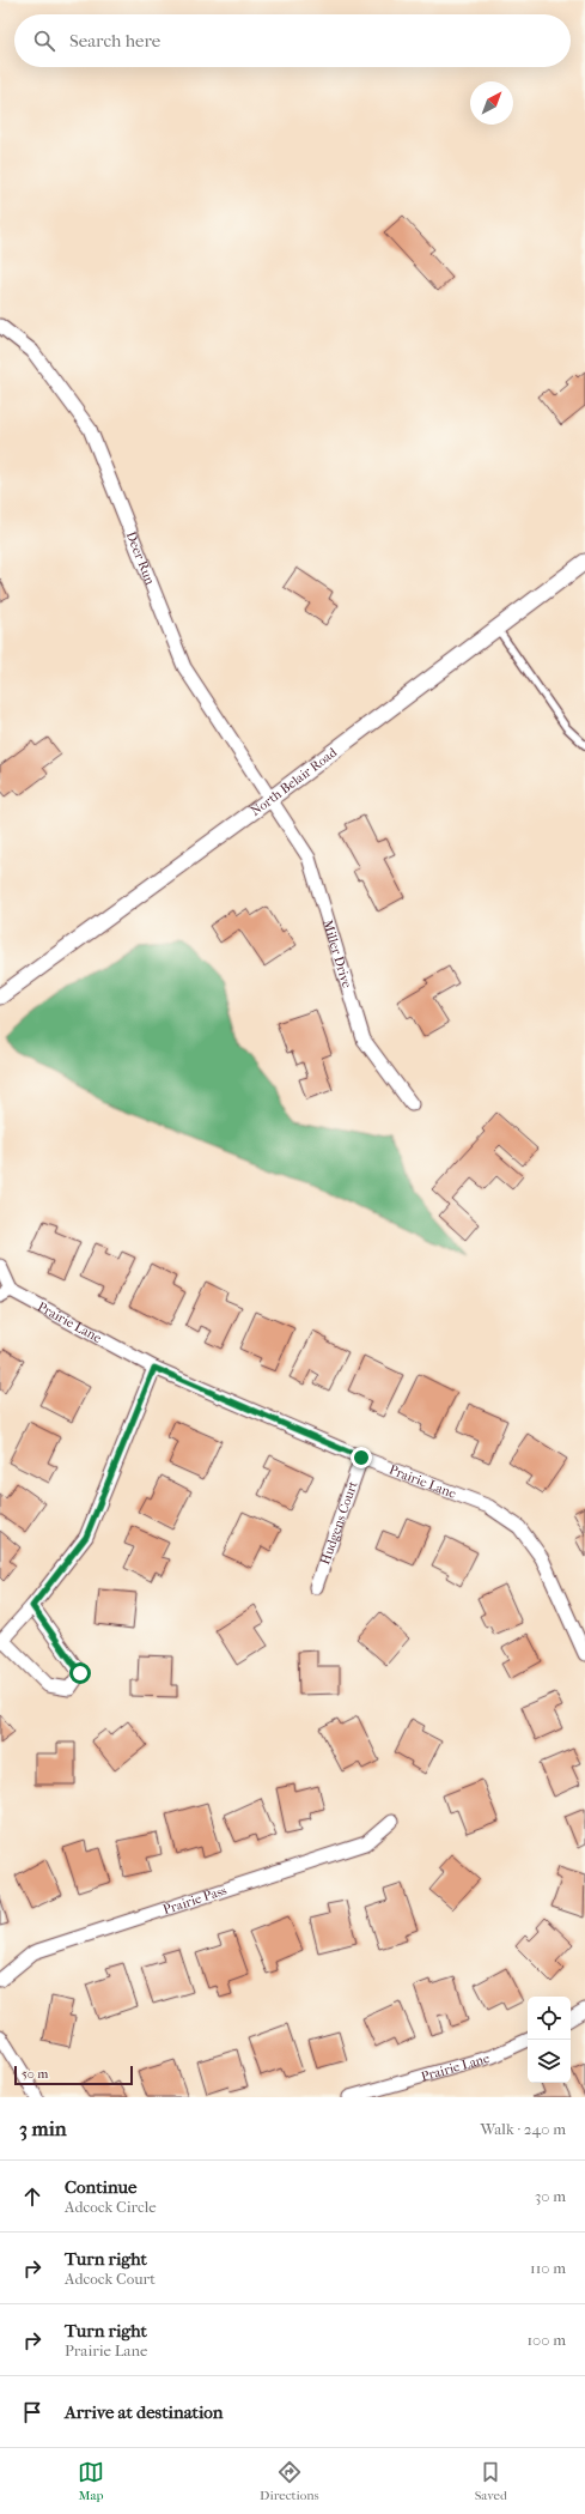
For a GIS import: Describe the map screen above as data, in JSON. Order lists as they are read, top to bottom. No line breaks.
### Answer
{"streets":{"street":["Deer Run","North Belair Road","Miller Drive","Prairie Lane","Hudgens Court","Prairie Pass"]},"crossings":[["Deer Run","North Belair Road"],["Deer Run","Miller Drive"],["North Belair Road","Miller Drive"],["Prairie Lane","Hudgens Court"]],"scale_bar":"50 m","north":"top right","page":{"search":"Search here","scale":"50 m","heading":["3 min","Walk · 240 m"],"list":[["Continue","Adcock Circle","30 m"],["Turn right","Adcock Court","110 m"],["Turn right","Prairie Lane","100 m"],"Arrive at destination"],"nav":["Map","Directions","Saved"]}}
